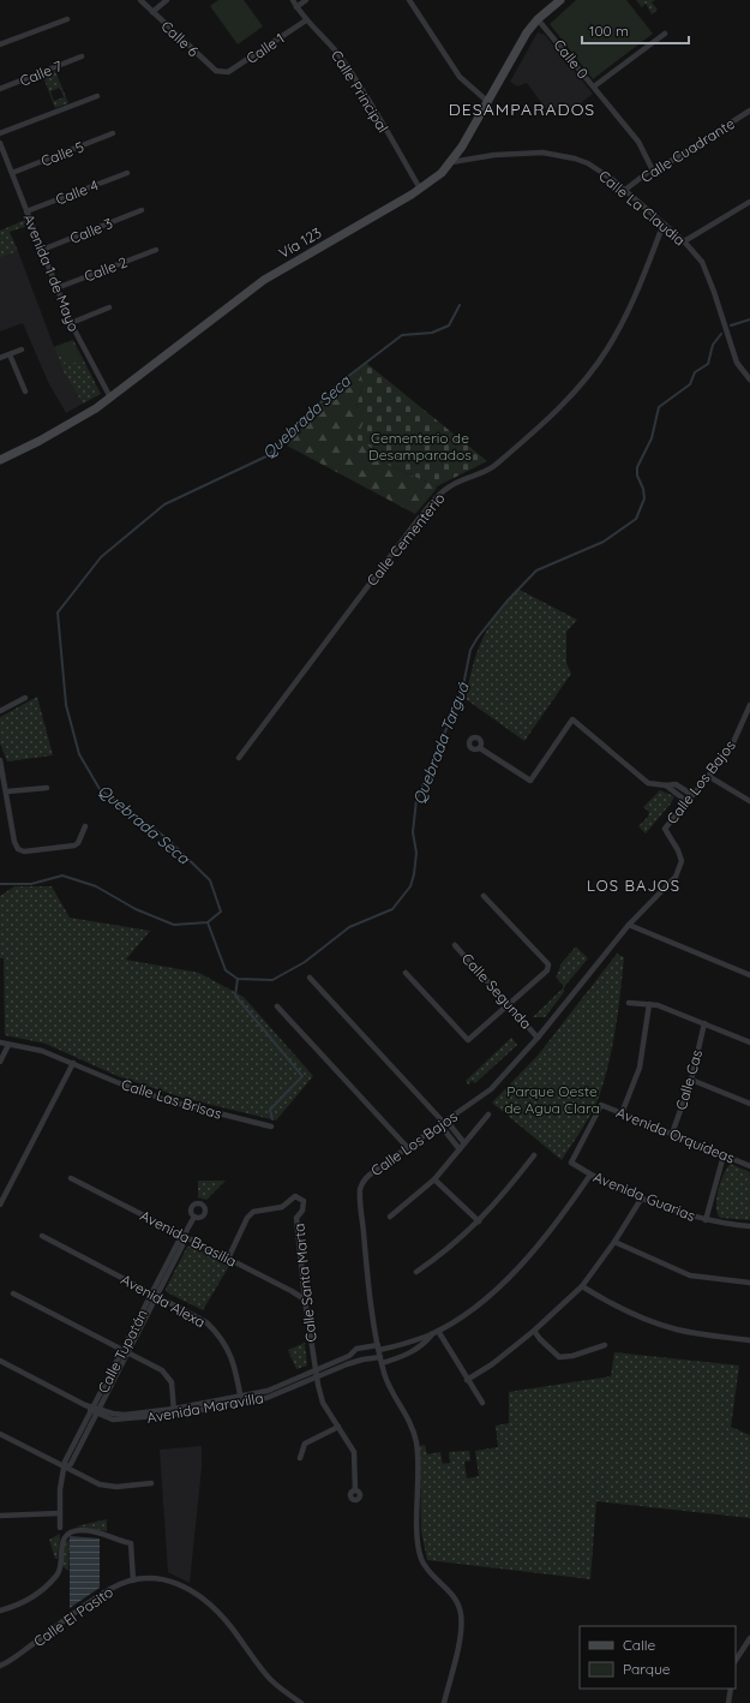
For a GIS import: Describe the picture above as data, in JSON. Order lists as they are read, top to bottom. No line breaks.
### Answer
{"streets":{"main road":["Vía 123"],"street":["Calle 6","Calle 1","Calle 0","Calle 7","Calle Principal","Calle Cuadrante","Calle 5","Calle 4","Calle La Claudia","Calle 3","Calle 2","Avenida 1 de Mayo","Calle Cementerio","Calle Los Bajos","Calle Segunda","Calle Cas","Calle Las Brisas","Avenida Orquídeas","Avenida Guarias","Avenida Brasilia","Calle Santa Marta","Avenida Alexa","Calle Tupatán","Avenida Maravilla","Calle El Pasito"]},"crossings":[["Calle 6","Calle 1"],["Calle 1","Calle Principal"],["Calle 0","Calle Cuadrante"],["Calle 0","Vía 123"],["Calle Principal","Vía 123"],["Calle Cuadrante","Calle La Claudia"],["Calle 5","Avenida 1 de Mayo"],["Calle 4","Avenida 1 de Mayo"],["Calle La Claudia","Vía 123"],["Calle La Claudia","Calle Cementerio"],["Calle 3","Avenida 1 de Mayo"],["Vía 123","Avenida 1 de Mayo"],["Calle 2","Avenida 1 de Mayo"],["Calle Los Bajos","Calle Segunda"],["Calle Los Bajos","Avenida Maravilla"],["Calle Cas","Avenida Orquídeas"],["Avenida Orquídeas","Avenida Guarias"],["Avenida Brasilia","Calle Santa Marta"],["Avenida Brasilia","Calle Tupatán"],["Calle Santa Marta","Avenida Maravilla"],["Avenida Alexa","Calle Tupatán"],["Avenida Alexa","Avenida Maravilla"],["Calle Tupatán","Avenida Maravilla"]],"districts":["DESAMPARADOS","LOS BAJOS"],"water":["Quebrada Seca","Quebrada Targuá"],"parks":["Cementerio de Desamparados","Parque Oeste de Agua Clara"],"legend":["Calle","Parque"],"scale_bar":"100 m"}
